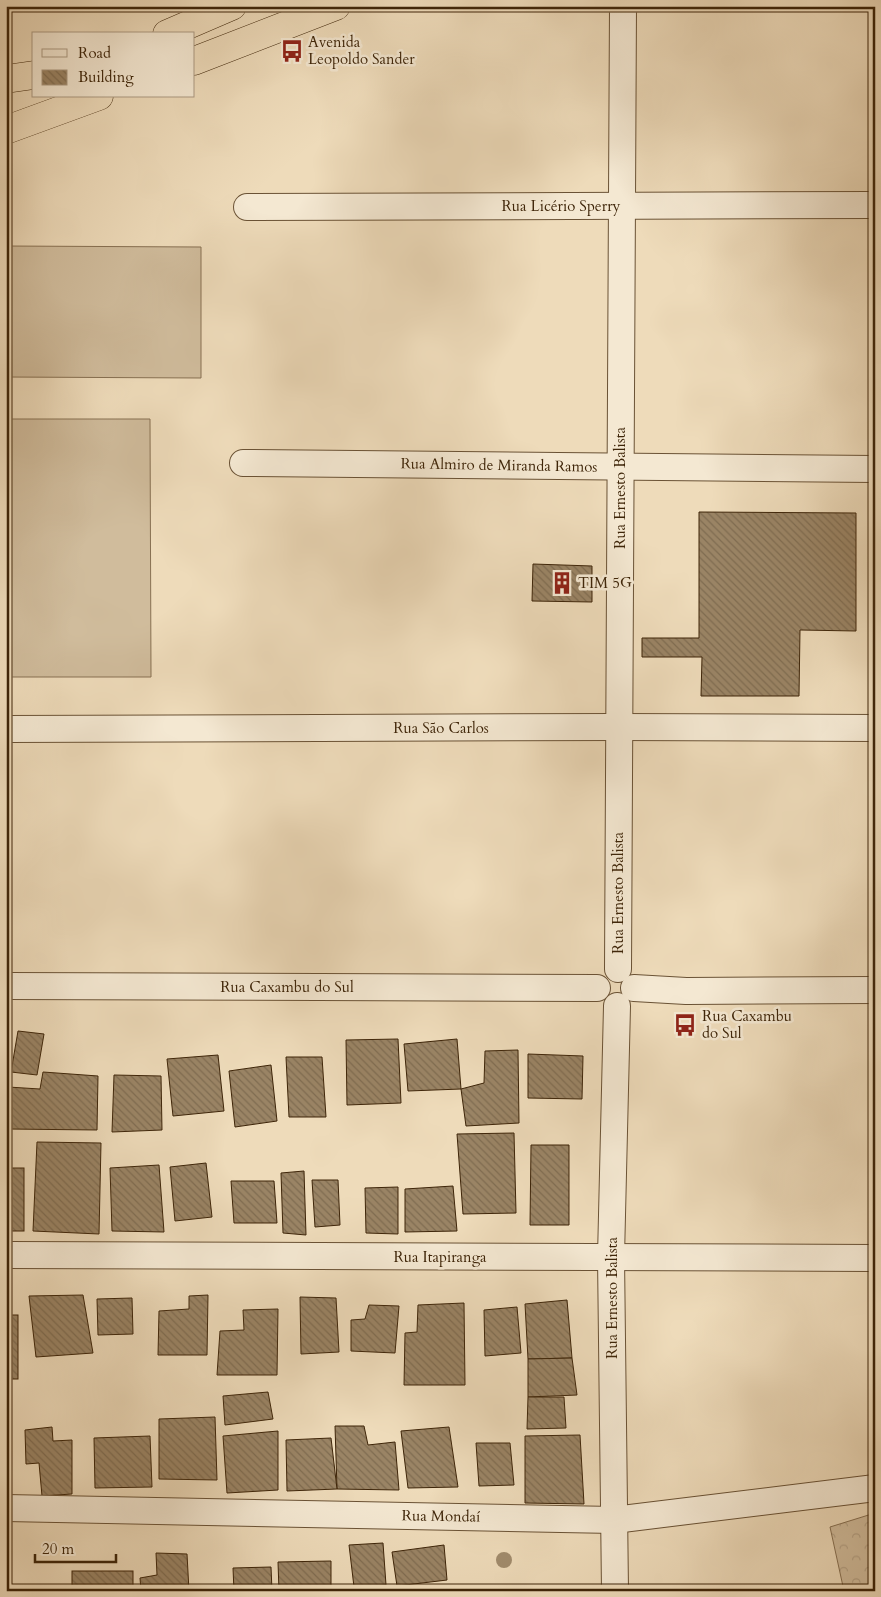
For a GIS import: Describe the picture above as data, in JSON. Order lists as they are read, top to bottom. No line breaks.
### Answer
{"streets":{"street":["Rua Licério Sperry","Rua Almiro de Miranda Ramos","Rua Ernesto Balista","Rua São Carlos","Rua Caxambu do Sul","Rua Itapiranga","Rua Mondaí"]},"crossings":[["Rua Licério Sperry","Rua Ernesto Balista"],["Rua Almiro de Miranda Ramos","Rua Ernesto Balista"],["Rua Ernesto Balista","Rua São Carlos"],["Rua Ernesto Balista","Rua Caxambu do Sul"],["Rua Ernesto Balista","Rua Itapiranga"],["Rua Ernesto Balista","Rua Mondaí"]],"places":{"bus stop":["Avenida Leopoldo Sander","Rua Caxambu do Sul"],"building":["TIM 5G"]},"legend":["Road","Building"],"scale_bar":"20 m"}
